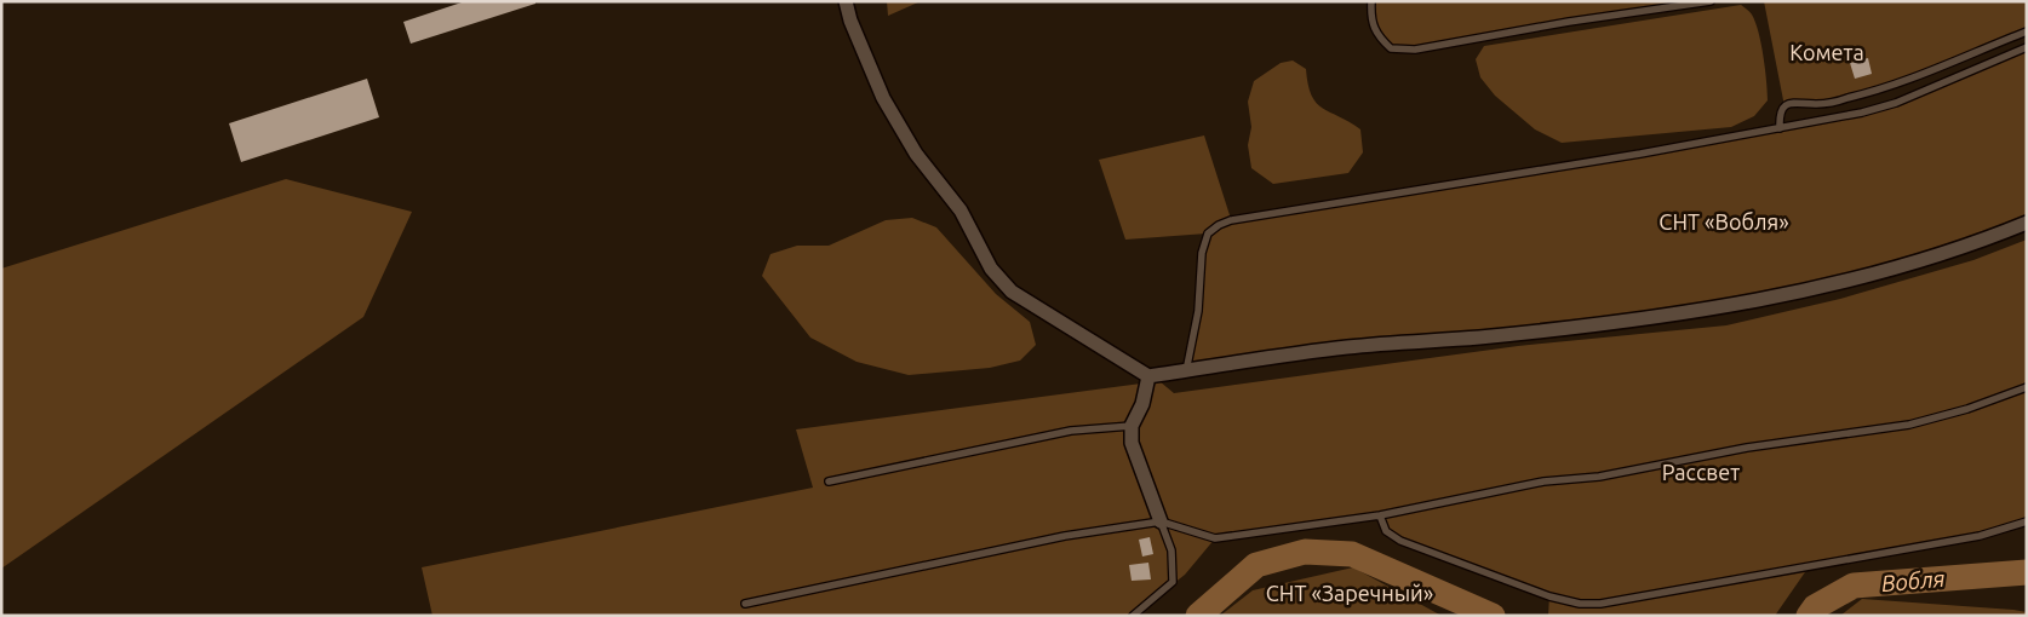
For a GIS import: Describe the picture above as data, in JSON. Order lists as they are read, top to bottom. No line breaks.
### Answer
{"water":["Вобля"],"parks":["Комета","СНТ «Вобля»","Рассвет","СНТ «Заречный»"]}
